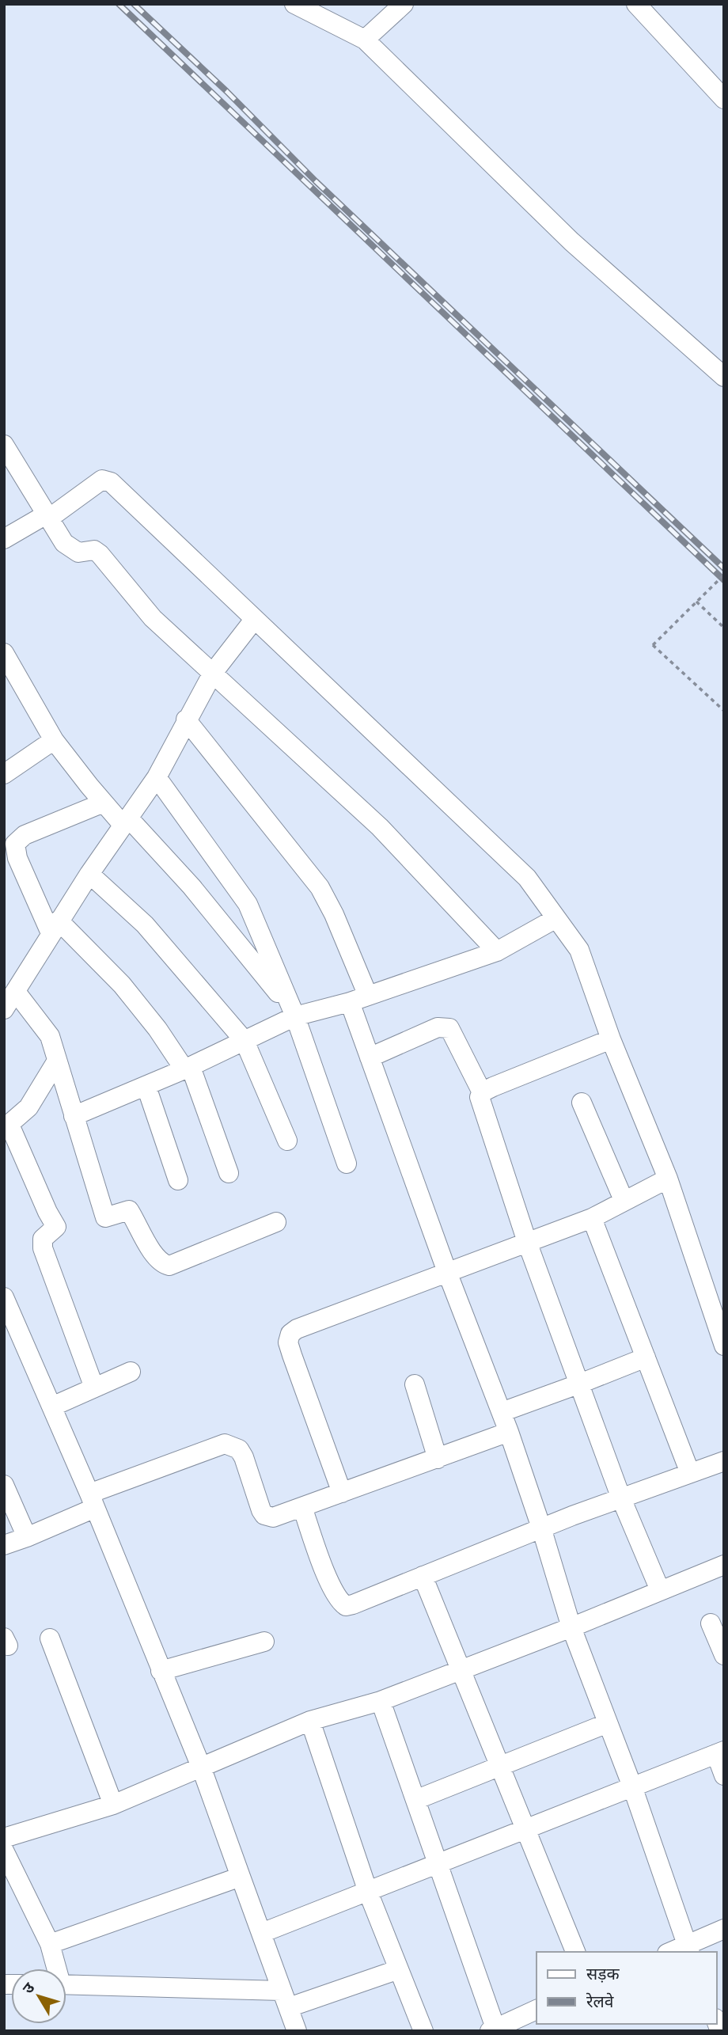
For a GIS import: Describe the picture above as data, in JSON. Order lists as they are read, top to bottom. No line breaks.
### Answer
{"legend":["सड़क","रेलवे"],"north":"top left"}
